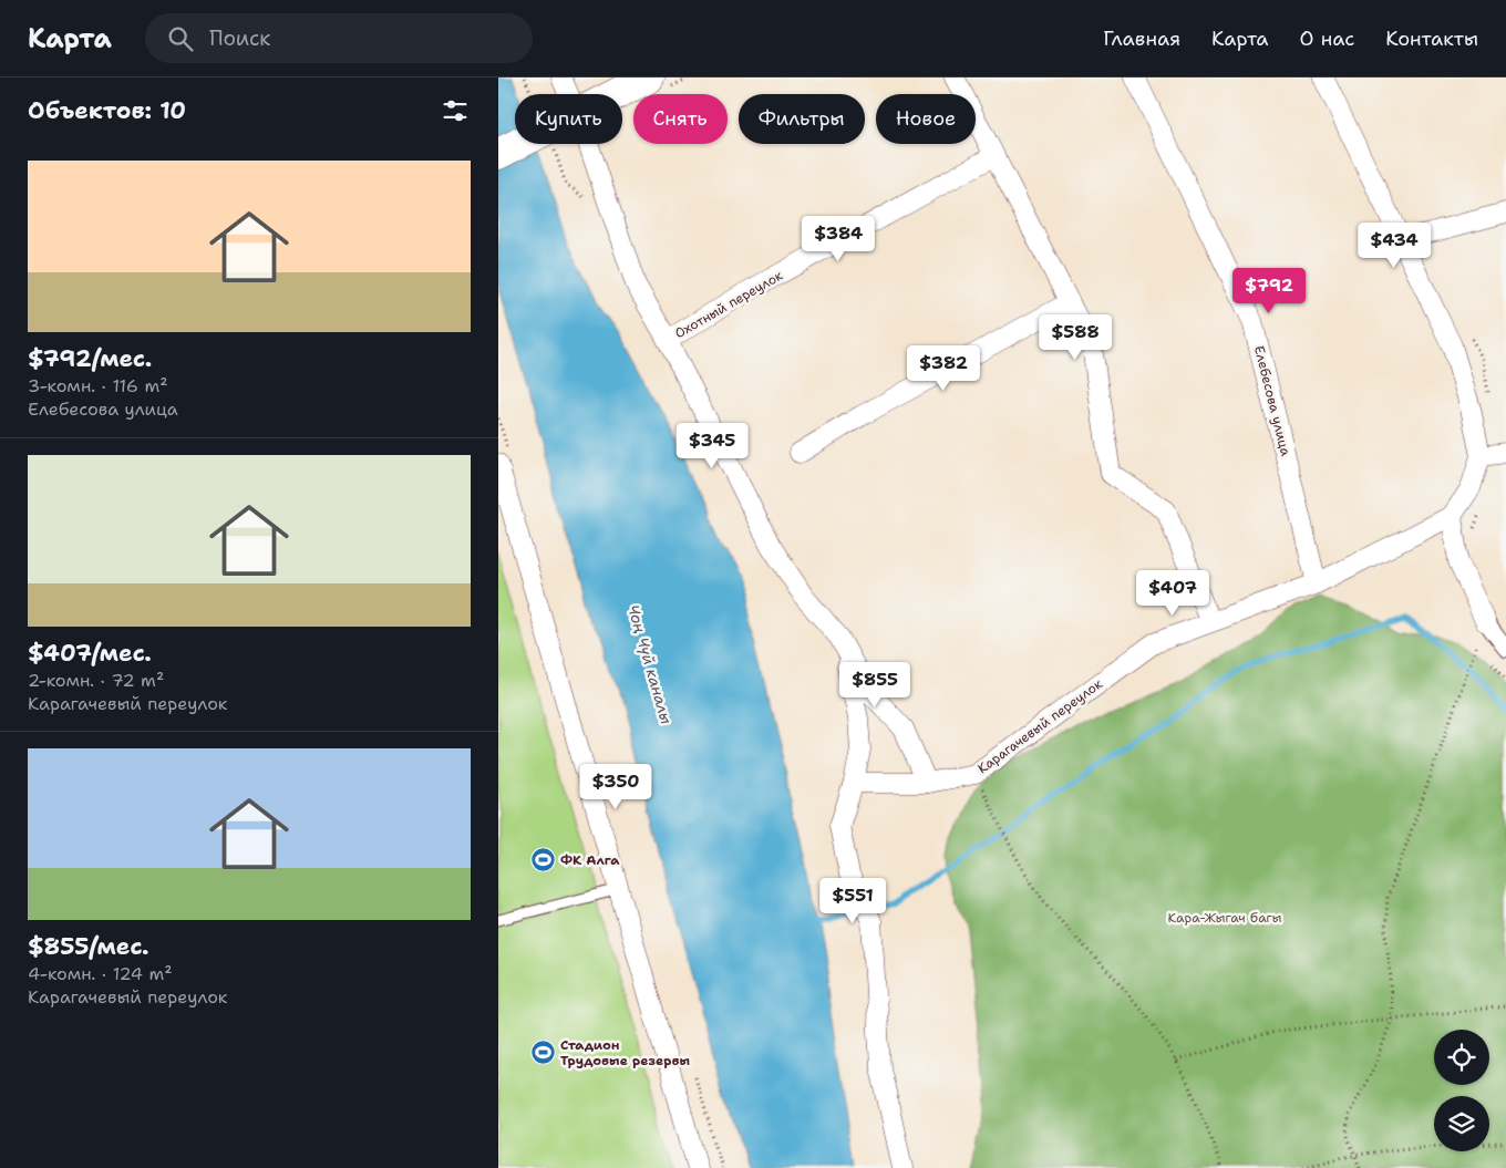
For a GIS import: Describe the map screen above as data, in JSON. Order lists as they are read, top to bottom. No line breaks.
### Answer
{"streets":{"street":["Охотный переулок","Елебесова улица","Карагачевый переулок"]},"crossings":[["Елебесова улица","Карагачевый переулок"]],"water":["Чоң Чүй каналы"],"parks":["Кара-Жыгач багы"],"places":{"sports":["ФК Алга","Стадион Трудовые резервы"]},"page":{"header":"Карта","search":"Поиск","nav":["Главная","Карта","О нас","Контакты"],"heading":"Объектов: 10","chip":["Купить","Снять","Фильтры","Новое"],"list":[{"name":"$792/мес.","note":"3-комн. · 116 m² · Елебесова улица"},{"name":"$407/мес.","note":"2-комн. · 72 m² · Карагачевый переулок"},{"name":"$855/мес.","note":"4-комн. · 124 m² · Карагачевый переулок"}],"price":["$384","$434","$792","$588","$382","$345","$407","$855","$350","$551"]}}
